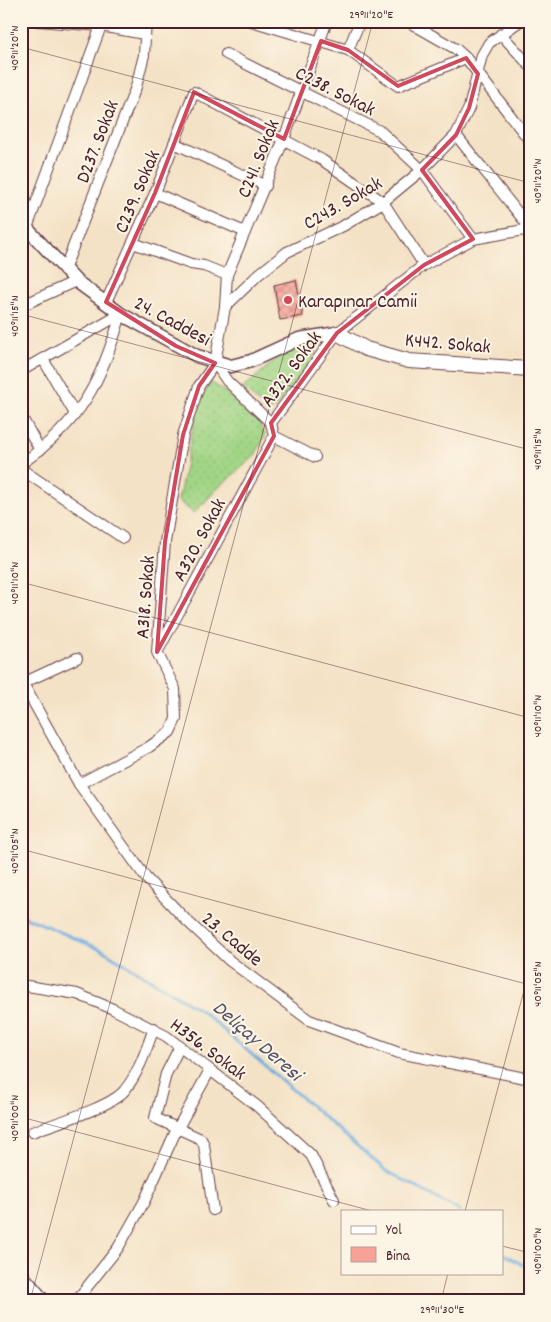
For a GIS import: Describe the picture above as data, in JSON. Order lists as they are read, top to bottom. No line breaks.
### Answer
{"streets":{"main road":["K442. Sokak"],"street":["C238. Sokak","D237. Sokak","C241. Sokak","C239. Sokak","C243. Sokak","24. Caddesi","A322. Sokak","A320. Sokak","A318. Sokak","23. Cadde","H356. Sokak"]},"crossings":[["C238. Sokak","C241. Sokak"],["C238. Sokak","C243. Sokak"],["C238. Sokak","A322. Sokak"],["D237. Sokak","24. Caddesi"],["C241. Sokak","C239. Sokak"],["C241. Sokak","C243. Sokak"],["C239. Sokak","24. Caddesi"],["24. Caddesi","K442. Sokak"],["24. Caddesi","A322. Sokak"],["24. Caddesi","A318. Sokak"],["K442. Sokak","A322. Sokak"],["A320. Sokak","A318. Sokak"],["A318. Sokak","23. Cadde"]],"water":["Deliçay Deresi"],"places":["Karapınar Camii"],"legend":["Yol","Bina"],"coordinates":["29°11'20\"E","40°11'20\"N","40°11'15\"N","40°11'10\"N","40°11'05\"N","40°11'00\"N","29°11'30\"E"]}
